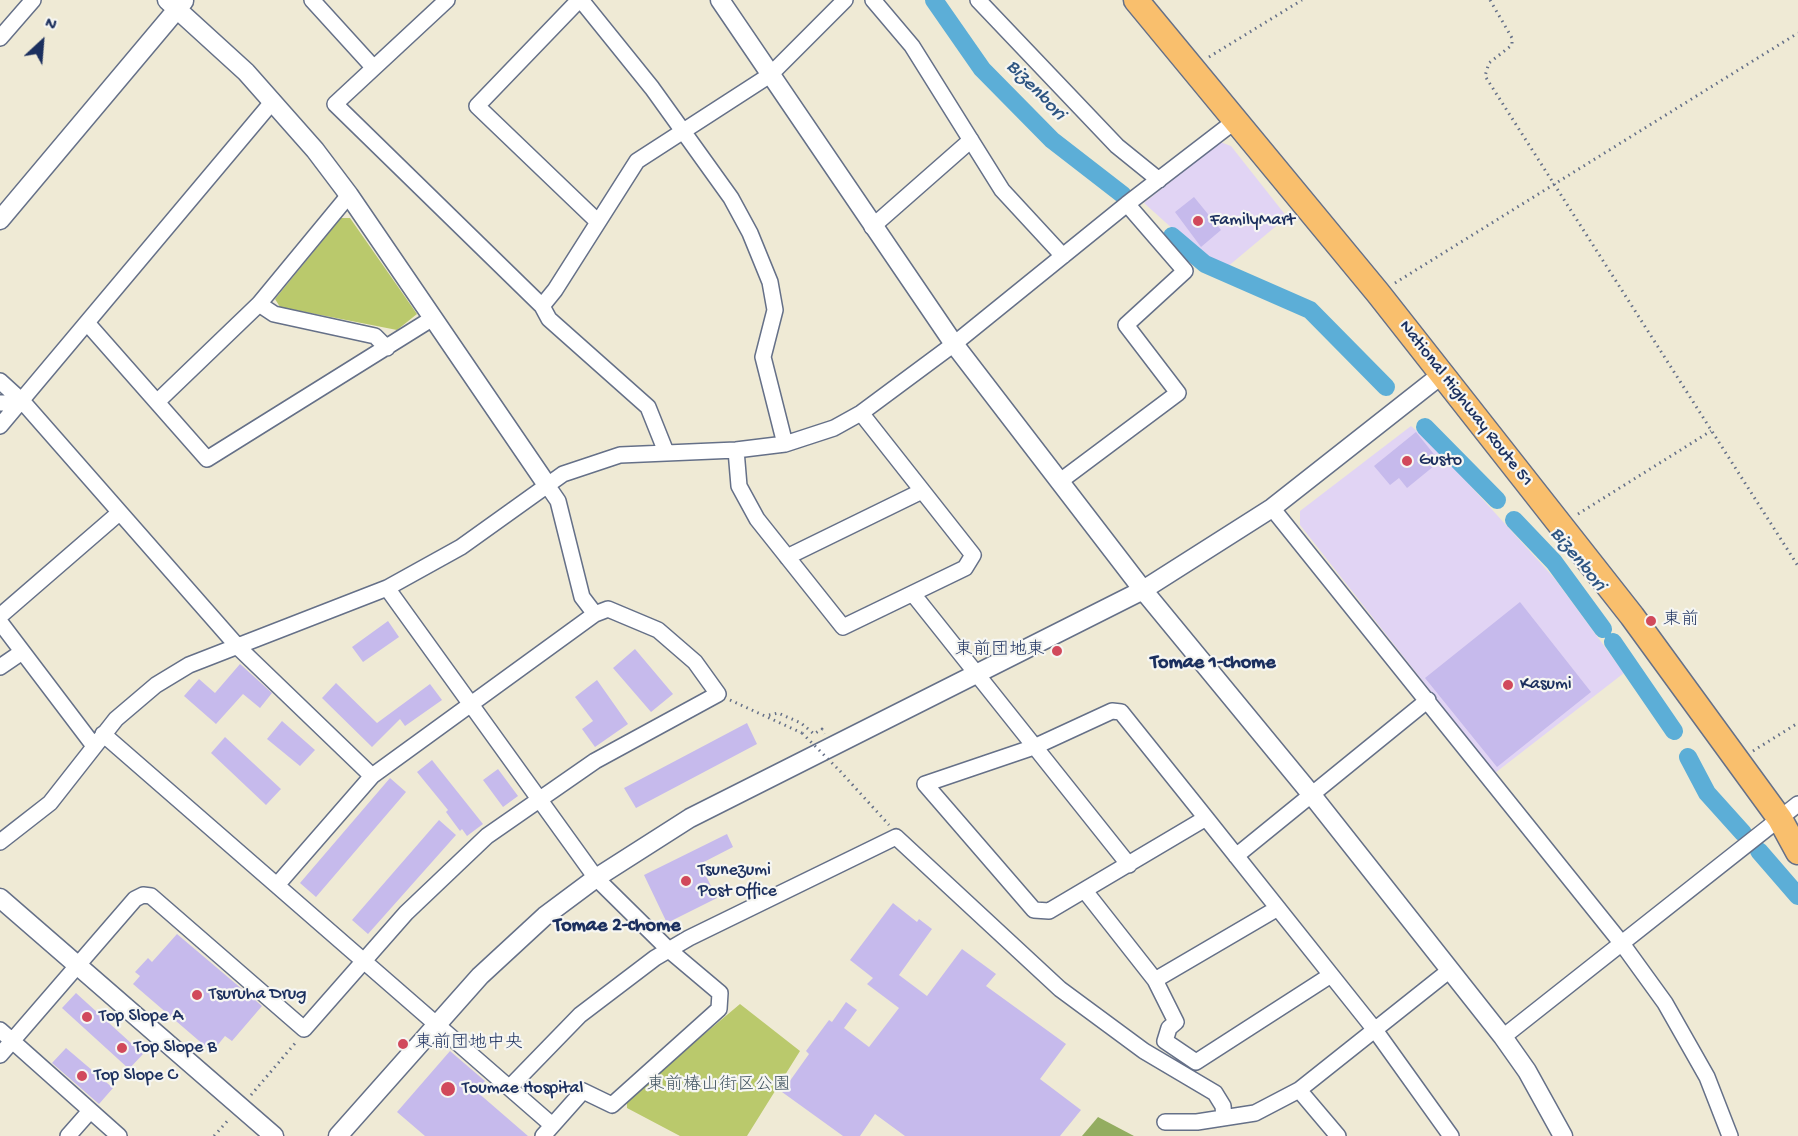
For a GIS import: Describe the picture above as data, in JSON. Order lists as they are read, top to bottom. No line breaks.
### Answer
{"streets":{"highway":["National Highway Route 51"]},"districts":["Tomae 1-chome","Tomae 2-chome"],"water":["Bizenbori"],"parks":["東前椿山街区公園"],"places":["FamilyMart","Gusto","東前","東前団地東","Kasumi","Tsunezumi Post Office","Tsuruha Drug","Top Slope A","東前団地中央","Top Slope B","Top Slope C","Toumae Hospital"],"north":"top right"}
